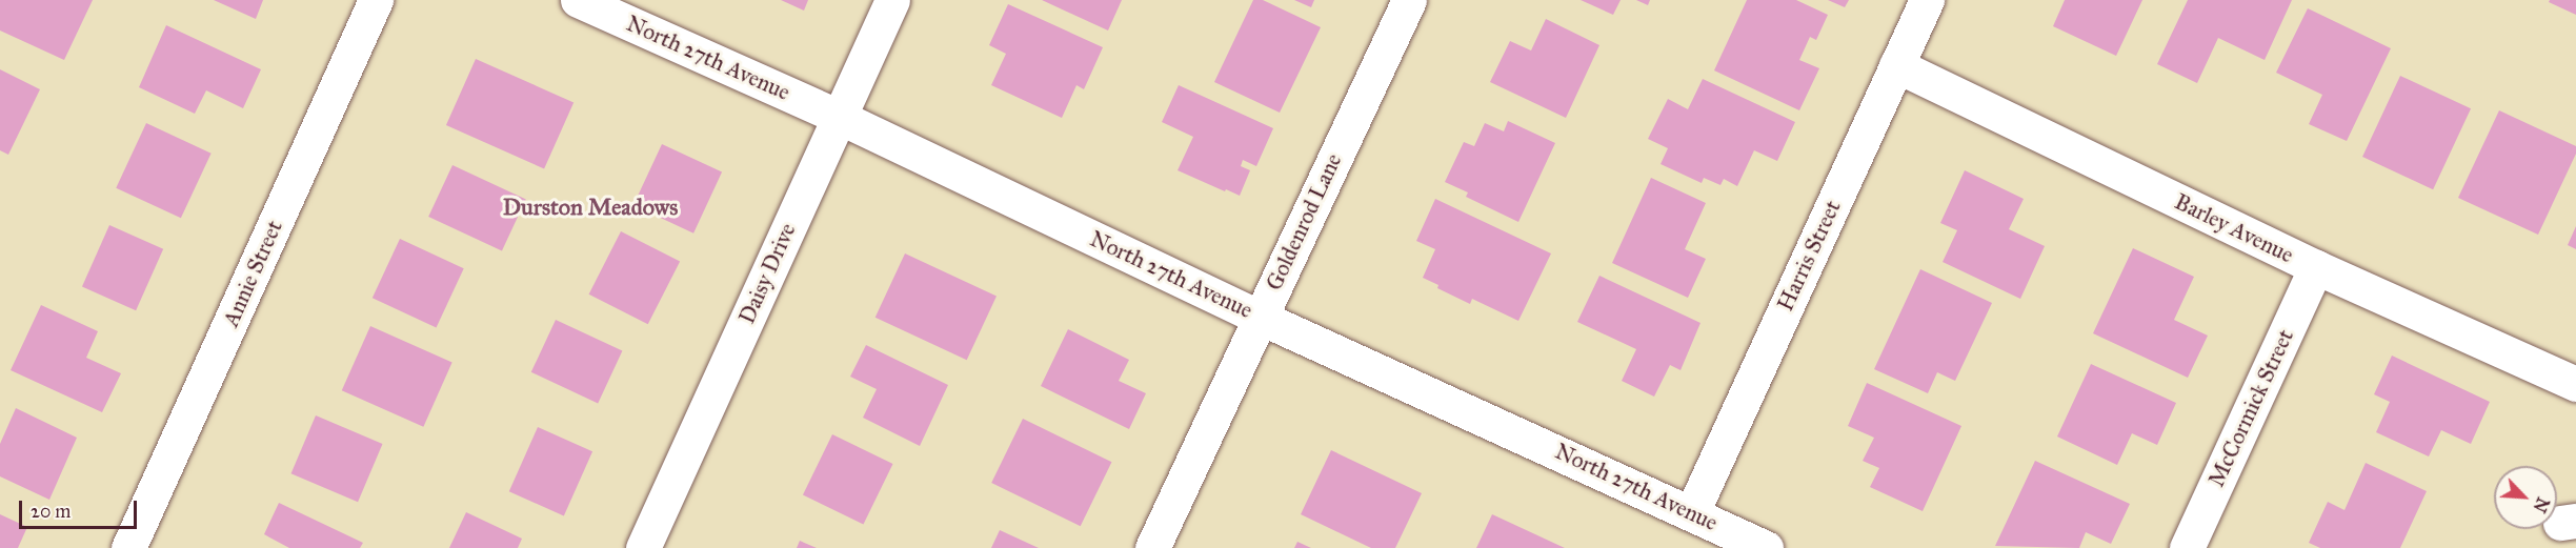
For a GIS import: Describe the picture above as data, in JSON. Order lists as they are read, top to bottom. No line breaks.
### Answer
{"streets":{"street":["North 27th Avenue","Goldenrod Lane","Barley Avenue","Harris Street","Annie Street","Daisy Drive","McCormick Street"]},"crossings":[["North 27th Avenue","Goldenrod Lane"],["North 27th Avenue","Harris Street"],["North 27th Avenue","Daisy Drive"],["Barley Avenue","Harris Street"],["Barley Avenue","McCormick Street"]],"districts":["Durston Meadows"],"scale_bar":"20 m","north":"bottom right"}
